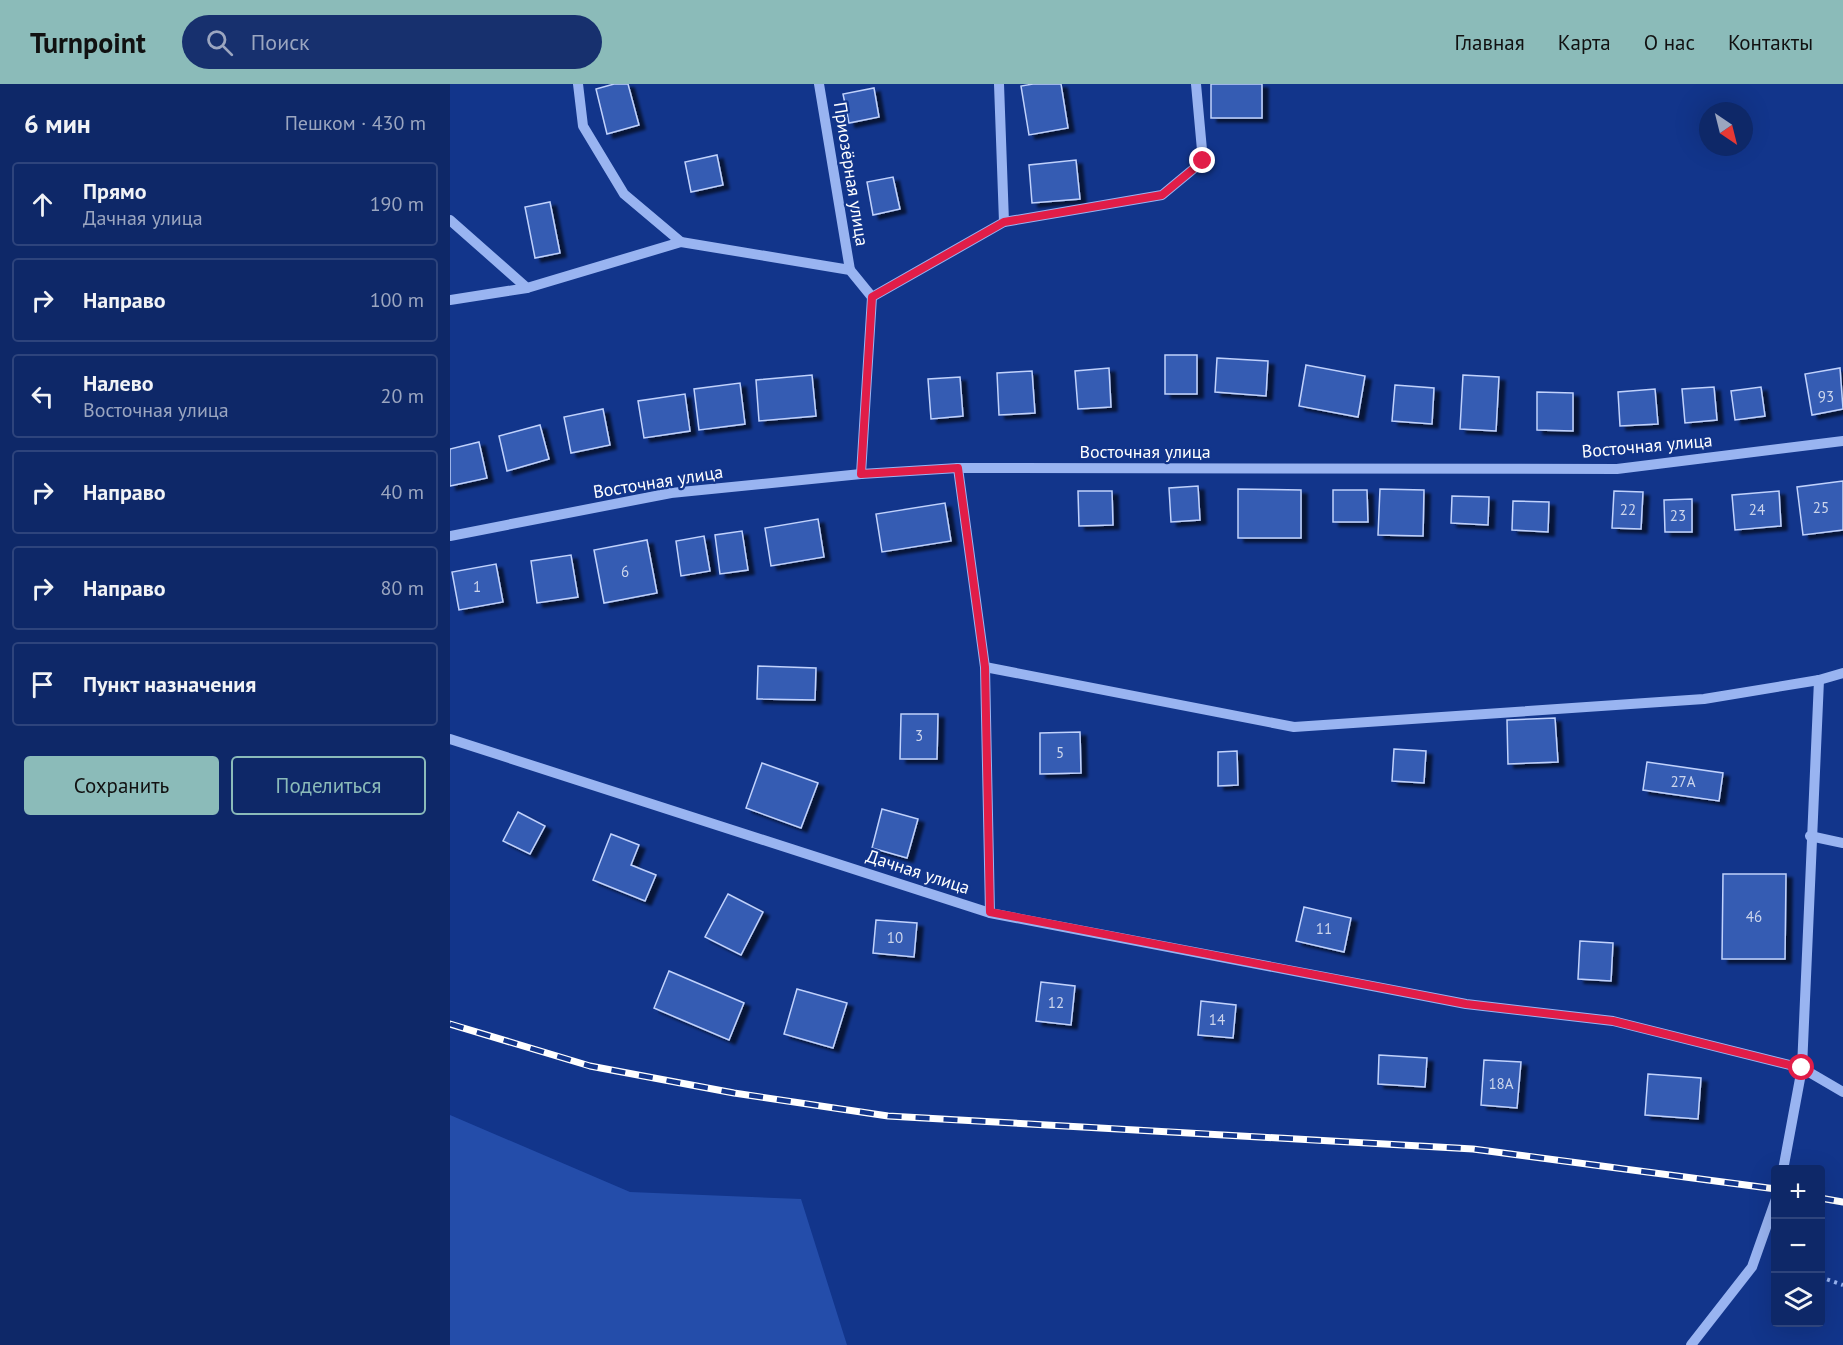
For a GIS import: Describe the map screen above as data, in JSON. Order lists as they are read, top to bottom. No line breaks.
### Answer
{"streets":{"street":["Приозёрная улица","Восточная улица","Дачная улица"]},"house_numbers":["93","25","22","24","23","6","1","3","5","27А","46","11","10","12","14","18А"],"north":"bottom right","page":{"header":"Turnpoint","search":"Поиск","nav":["Главная","Карта","О нас","Контакты"],"heading":["6 мин","Пешком · 430 m"],"list":[["Прямо","Дачная улица","190 m"],["Направо","100 m"],["Налево","Восточная улица","20 m"],["Направо","40 m"],["Направо","80 m"],"Пункт назначения"],"buttons":["Сохранить","Поделиться"],"map_buttons":["+","−"]}}
